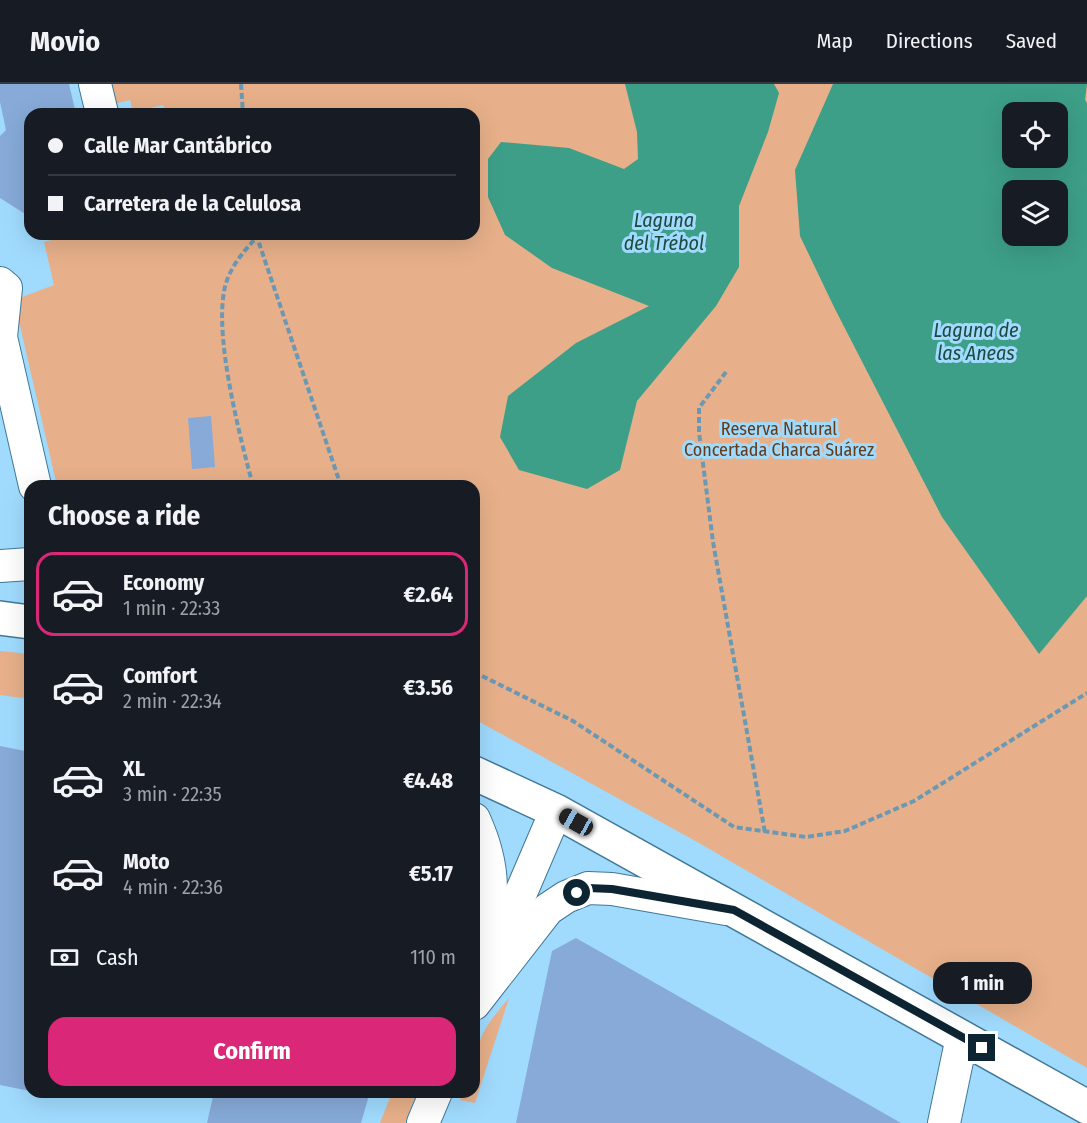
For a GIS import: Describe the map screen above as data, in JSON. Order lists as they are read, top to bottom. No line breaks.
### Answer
{"water":["Laguna del Trébol","Laguna de las Aneas"],"parks":["Reserva Natural Concertada Charca Suárez"],"page":{"header":"Movio","nav":["Map","Directions","Saved"],"banner":["Calle Mar Cantábrico","Carretera de la Celulosa"],"heading":"Choose a ride","list":[{"name":"Economy","note":"1 min · 22:33","value":"€2.64"},{"name":"Comfort","note":"2 min · 22:34","value":"€3.56"},{"name":"XL","note":"3 min · 22:35","value":"€4.48"},{"name":"Moto","note":"4 min · 22:36","value":"€5.17"}],"pay":["Cash","110 m"],"bubble":"1 min","buttons":"Confirm"}}
